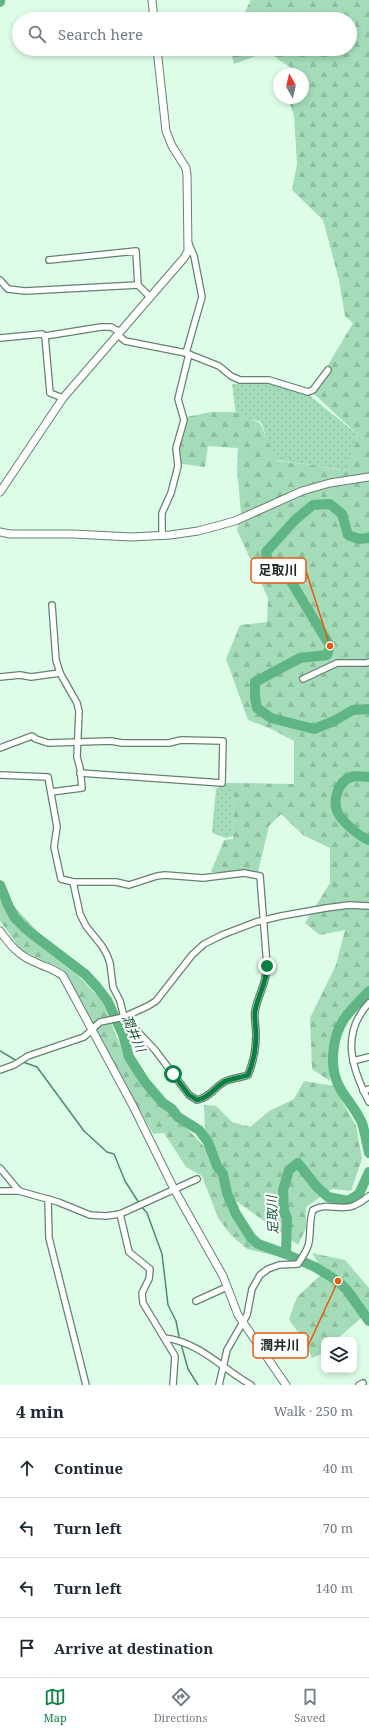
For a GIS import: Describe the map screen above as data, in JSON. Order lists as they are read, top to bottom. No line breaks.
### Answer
{"water":["潤井川","足取川"],"places":["足取川","潤井川"],"north":"top","page":{"search":"Search here","heading":["4 min","Walk · 250 m"],"list":[["Continue","40 m"],["Turn left","70 m"],["Turn left","140 m"],"Arrive at destination"],"nav":["Map","Directions","Saved"]}}
